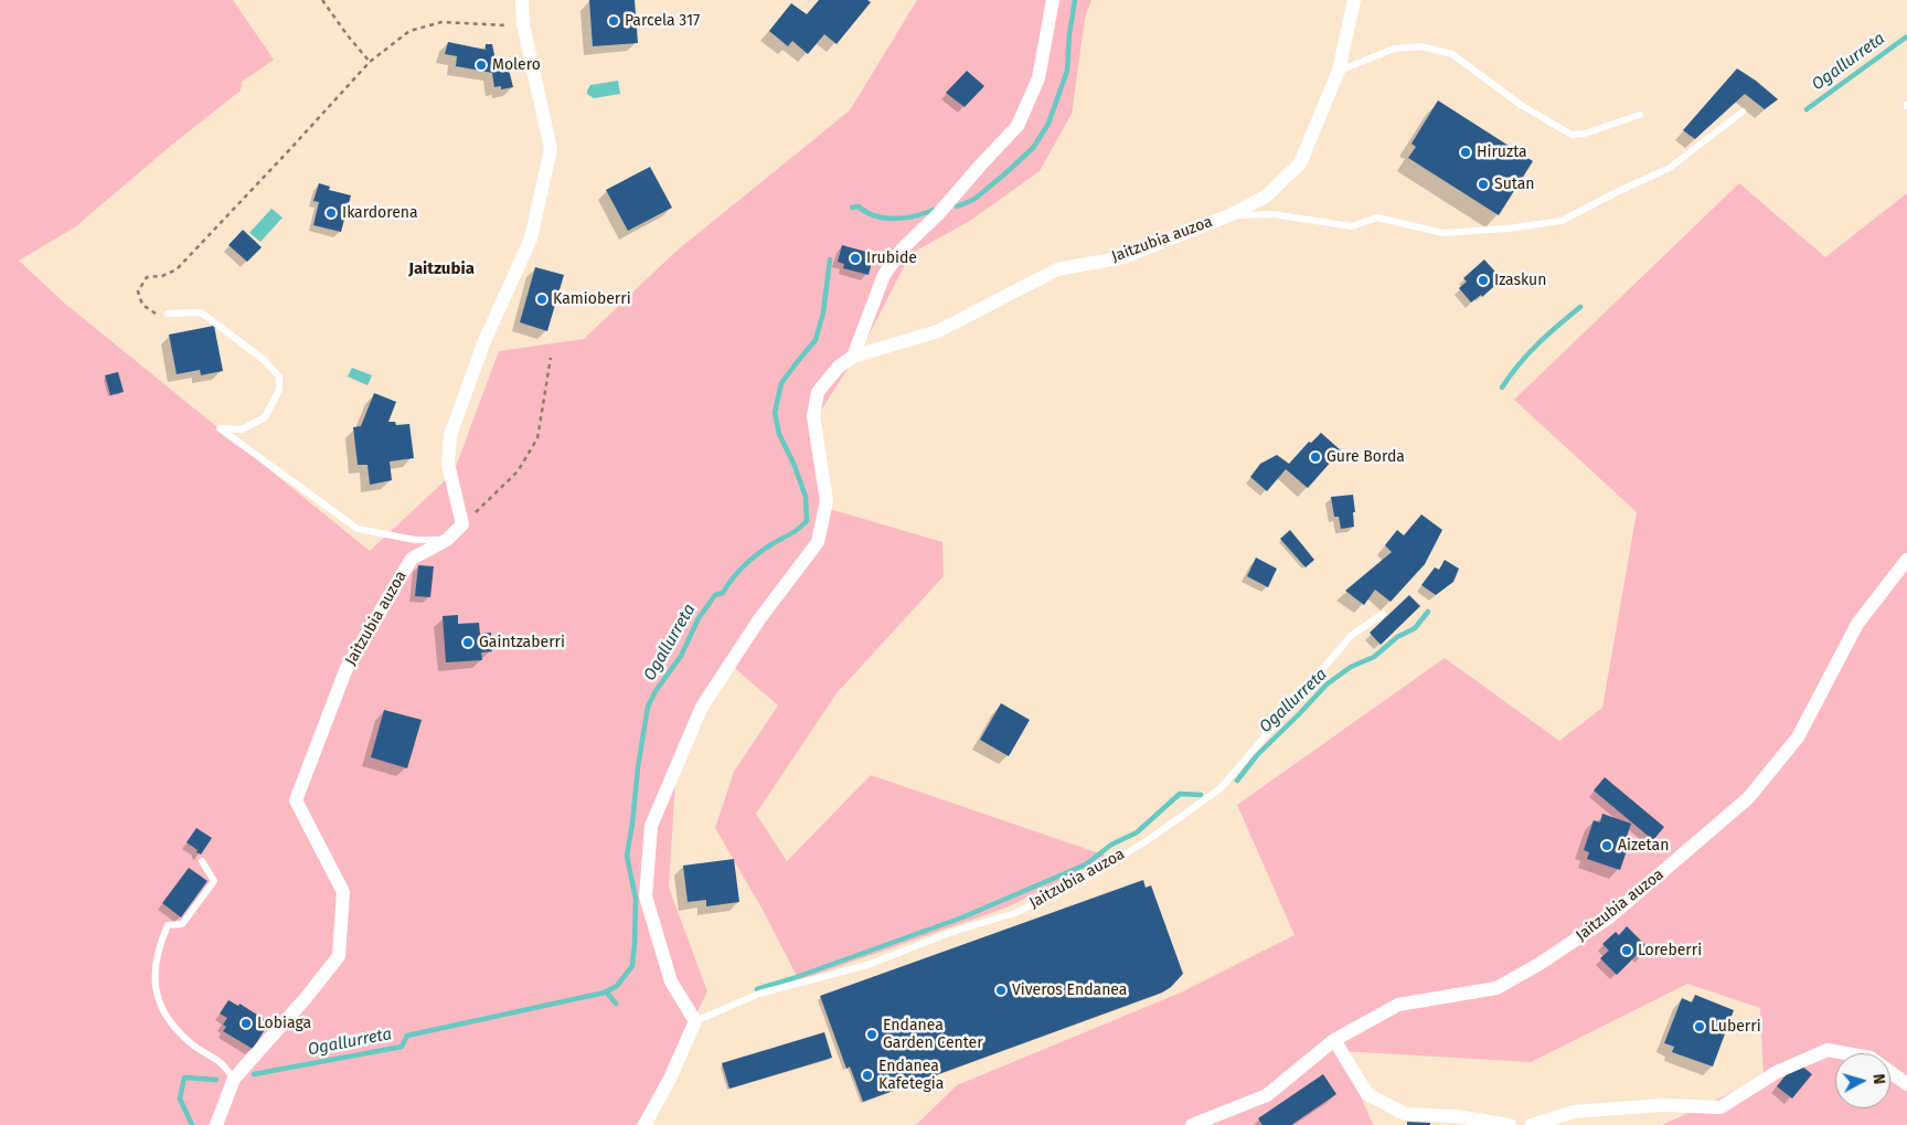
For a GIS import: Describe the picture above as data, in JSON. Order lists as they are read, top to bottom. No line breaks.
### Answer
{"streets":{"street":["Jaitzubia auzoa"]},"districts":["Jaitzubia"],"water":["Ogallurreta"],"places":["Parcela 317","Molero","Hiruzta","Sutan","Ikardorena","Irubide","Izaskun","Kamioberri","Gure Borda","Gaintzaberri","Aizetan","Loreberri","Viveros Endanea","Lobiaga","Luberri","Endanea Garden Center","Endanea Kafetegia"],"north":"right"}
